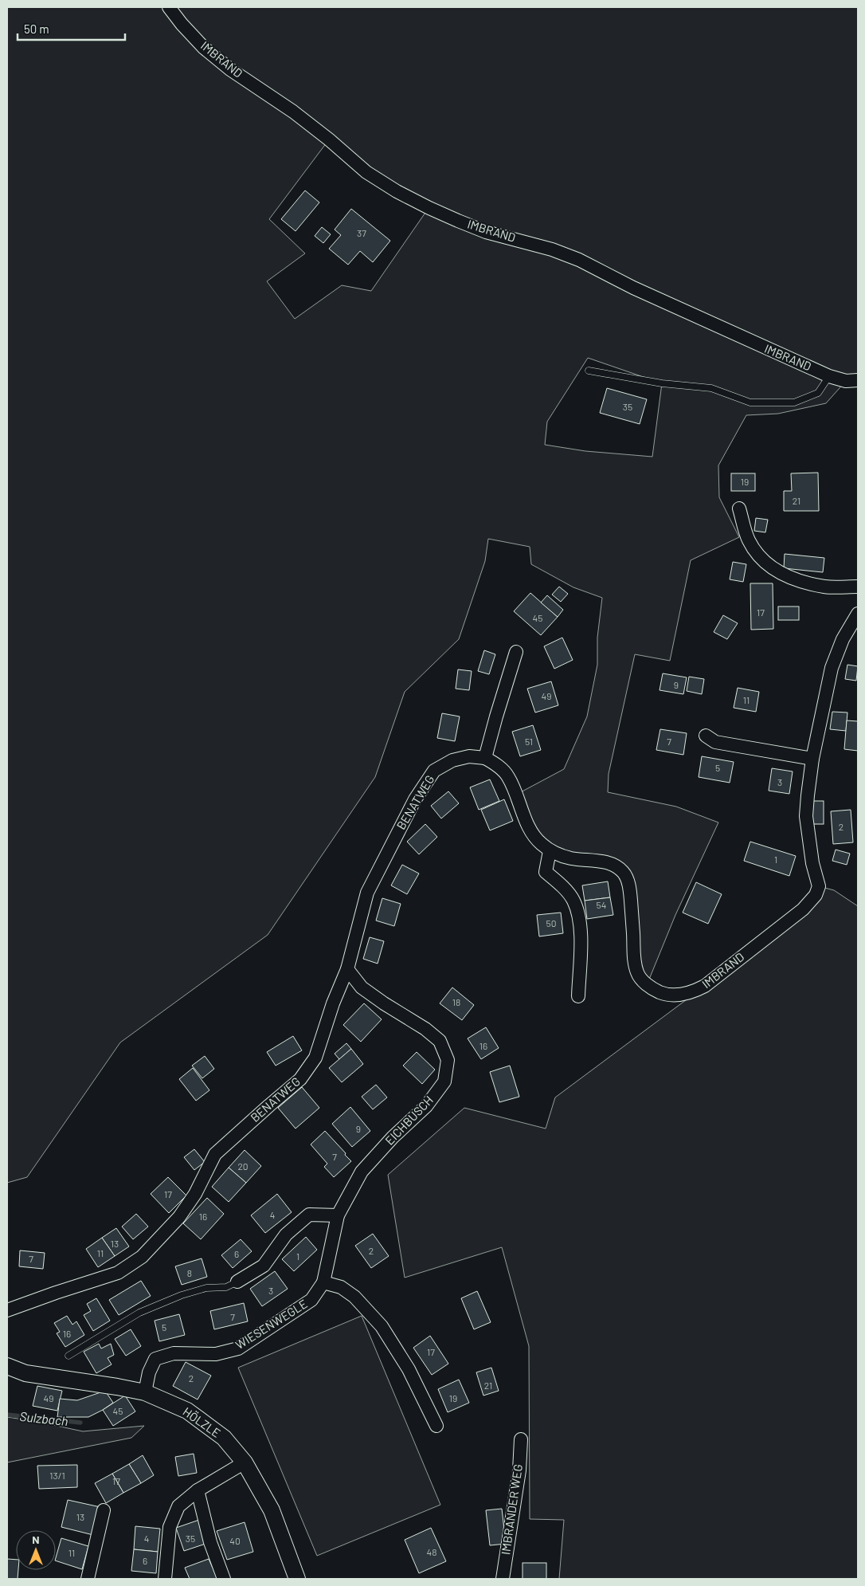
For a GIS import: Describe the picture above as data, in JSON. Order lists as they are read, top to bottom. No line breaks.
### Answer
{"streets":{"street":["IMBRAND","BENATWEG","EICHBUSCH","WIESENWEGLE","HÖLZLE","IMBRANDER WEG"]},"crossings":[["BENATWEG","EICHBUSCH"],["EICHBUSCH","WIESENWEGLE"],["WIESENWEGLE","HÖLZLE"]],"water":["Sulzbach"],"house_numbers":["37","35","19","21","17","45","9","49","11","51","7","5","3","2","1","54","50","18","16","9","7","20","17","4","16","13","2","11","6","1","7","8","3","7","5","16","17","2","21","49","19","45","13/1","17","13","4","35","40","48","11","6"],"scale_bar":"50 m","north":"top"}
